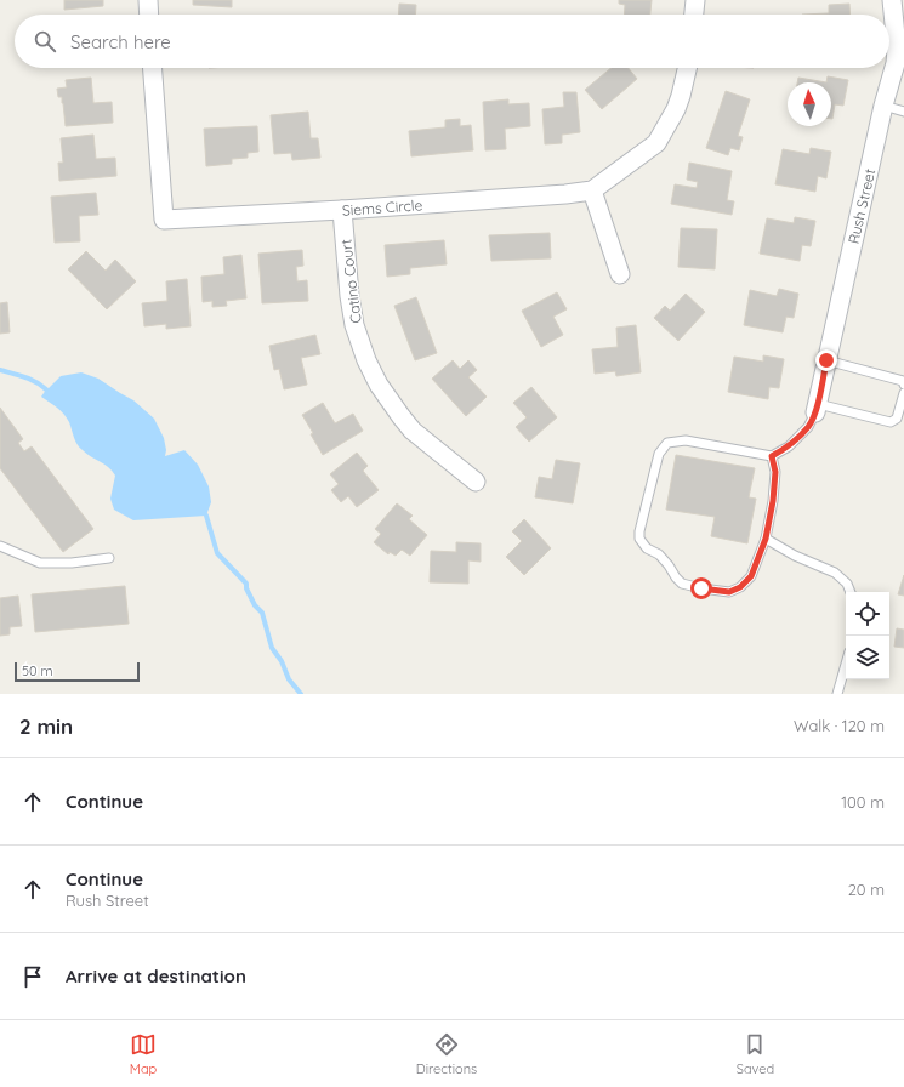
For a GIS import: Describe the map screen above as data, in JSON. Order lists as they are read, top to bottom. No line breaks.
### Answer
{"streets":{"street":["Rush Street","Siems Circle","Catino Court"]},"crossings":[["Siems Circle","Catino Court"]],"scale_bar":"50 m","north":"top","page":{"search":"Search here","scale":"50 m","heading":["2 min","Walk · 120 m"],"list":[["Continue","100 m"],["Continue","Rush Street","20 m"],"Arrive at destination"],"nav":["Map","Directions","Saved"]}}
